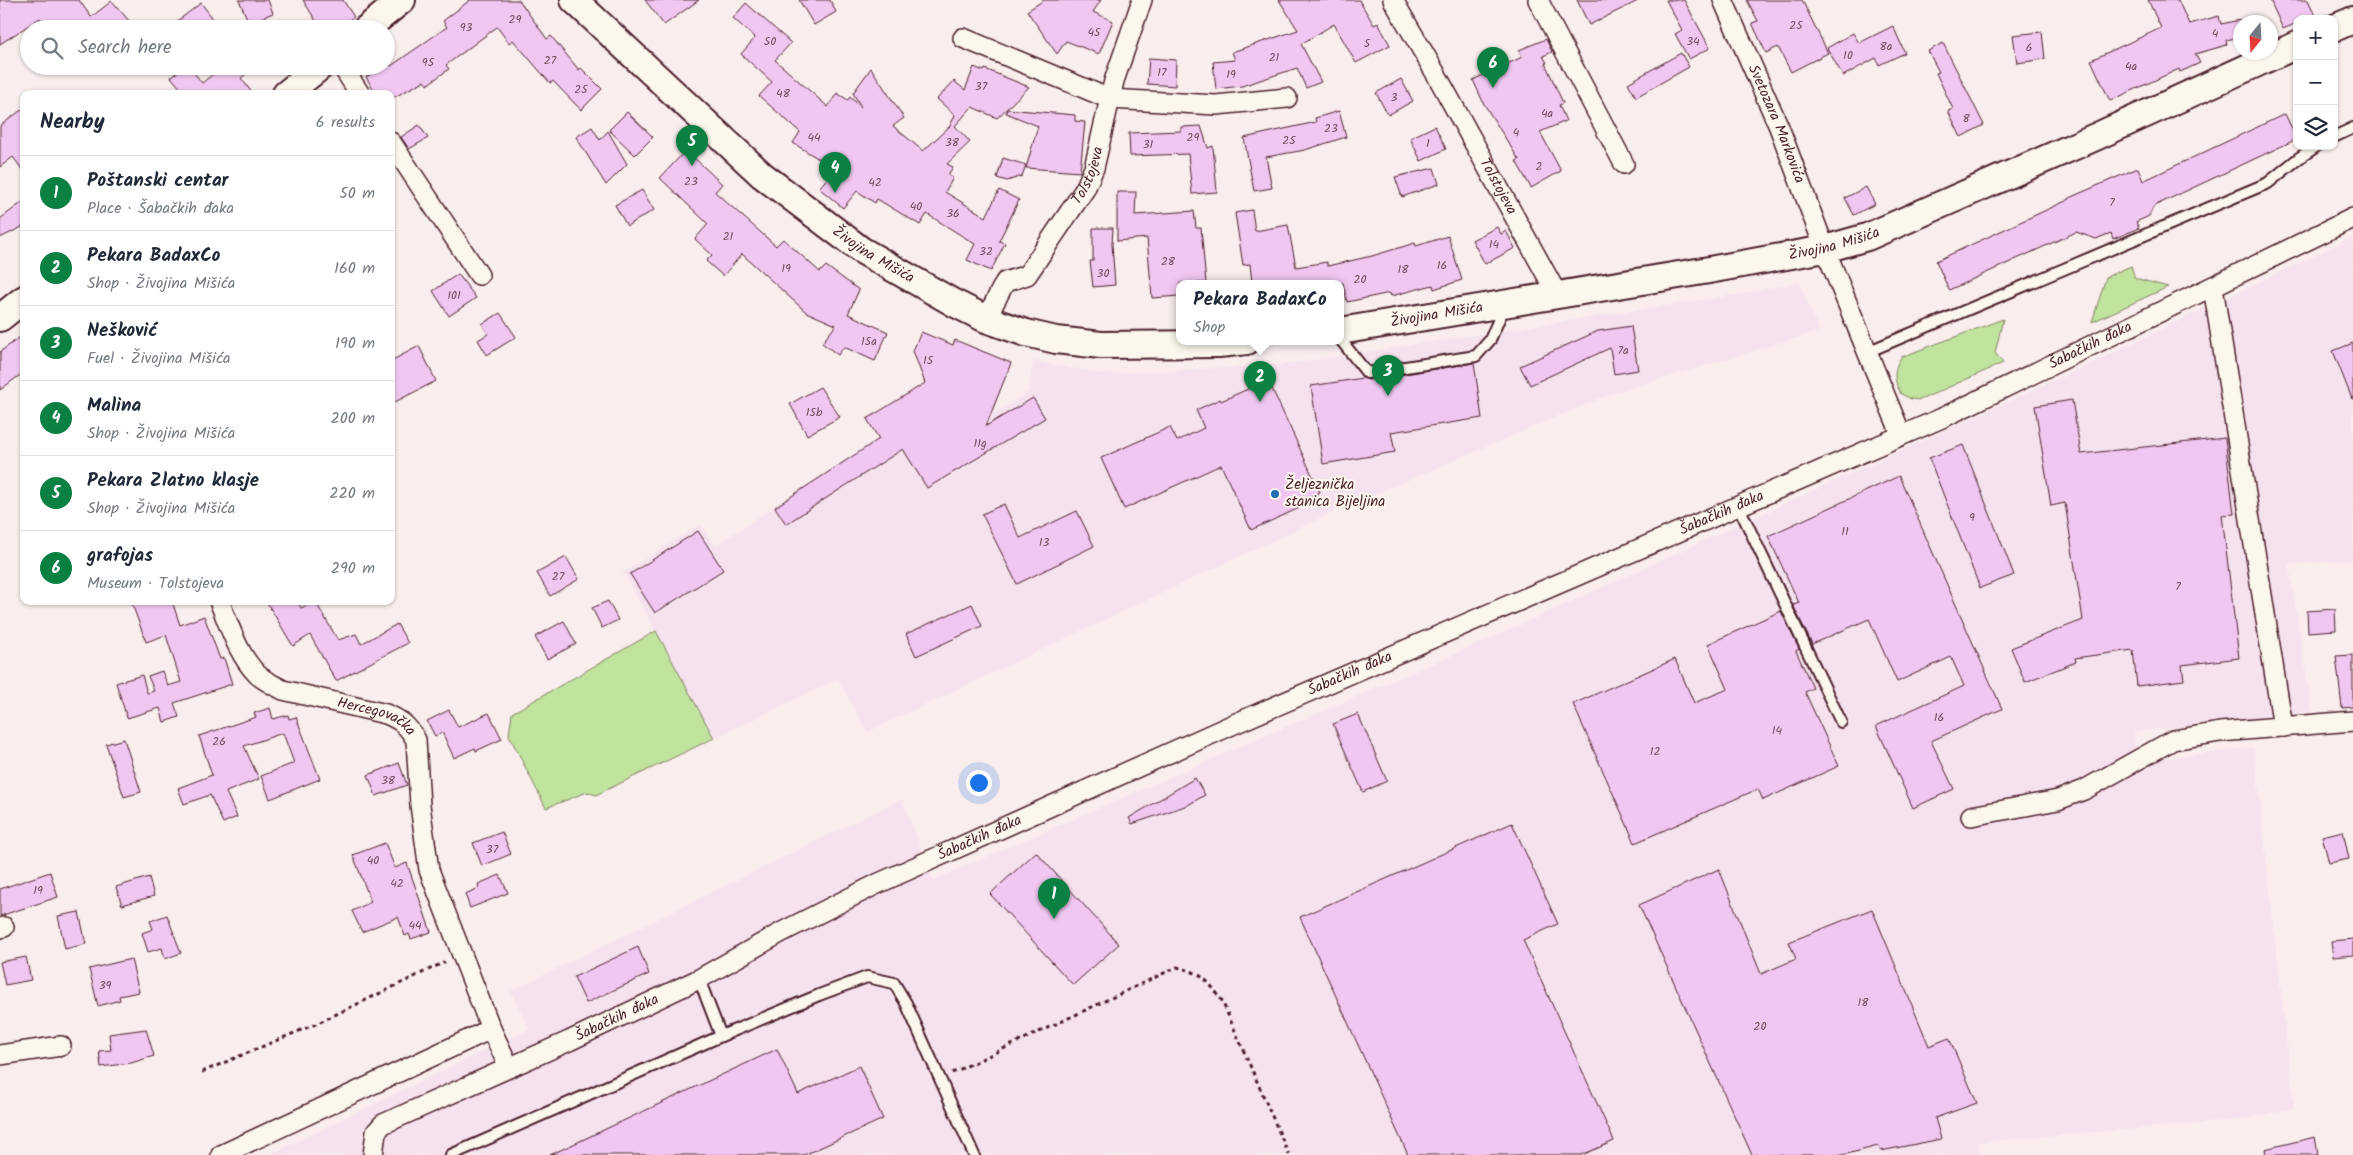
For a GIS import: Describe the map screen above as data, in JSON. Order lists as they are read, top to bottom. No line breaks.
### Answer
{"streets":{"main road":["Živojina Mišića"],"street":["Svetozara Markovića","Tolstojeva","Šabačkih đaka","Hercegovačka"]},"crossings":[["Svetozara Markovića","Živojina Mišića"],["Svetozara Markovića","Šabačkih đaka"],["Tolstojeva","Živojina Mišića"],["Šabačkih đaka","Hercegovačka"]],"places":["Željeznička stanica Bijeljina"],"house_numbers":["29","25","93","45","4","50","34","5","8a","6","10","21","27","95","4a","17","19","37","25","48","3","4a","8","23","4","44","29","25","38","1","31","2","23","42","7","40","36","21","14","32","28","16","19","18","30","20","101","15a","7a","15","15b","11g","9","11","13","27","7","16","14","26","12","38","37","40","42","19","44","39","18","20"],"north":"bottom","page":{"map_buttons":["+","−"],"search":"Search here","pins":["6","5","4","3","2","1"],"heading":["Nearby","6 results"],"list":[{"mark":"1","name":"Poštanski centar","note":"Place · Šabačkih đaka","value":"50 m"},{"mark":"2","name":"Pekara BadaxCo","note":"Shop · Živojina Mišića","value":"160 m"},{"mark":"3","name":"Nešković","note":"Fuel · Živojina Mišića","value":"190 m"},{"mark":"4","name":"Malina","note":"Shop · Živojina Mišića","value":"200 m"},{"mark":"5","name":"Pekara Zlatno klasje","note":"Shop · Živojina Mišića","value":"220 m"},{"mark":"6","name":"grafojas","note":"Museum · Tolstojeva","value":"290 m"}],"popup":["Pekara BadaxCo","Shop"]}}
